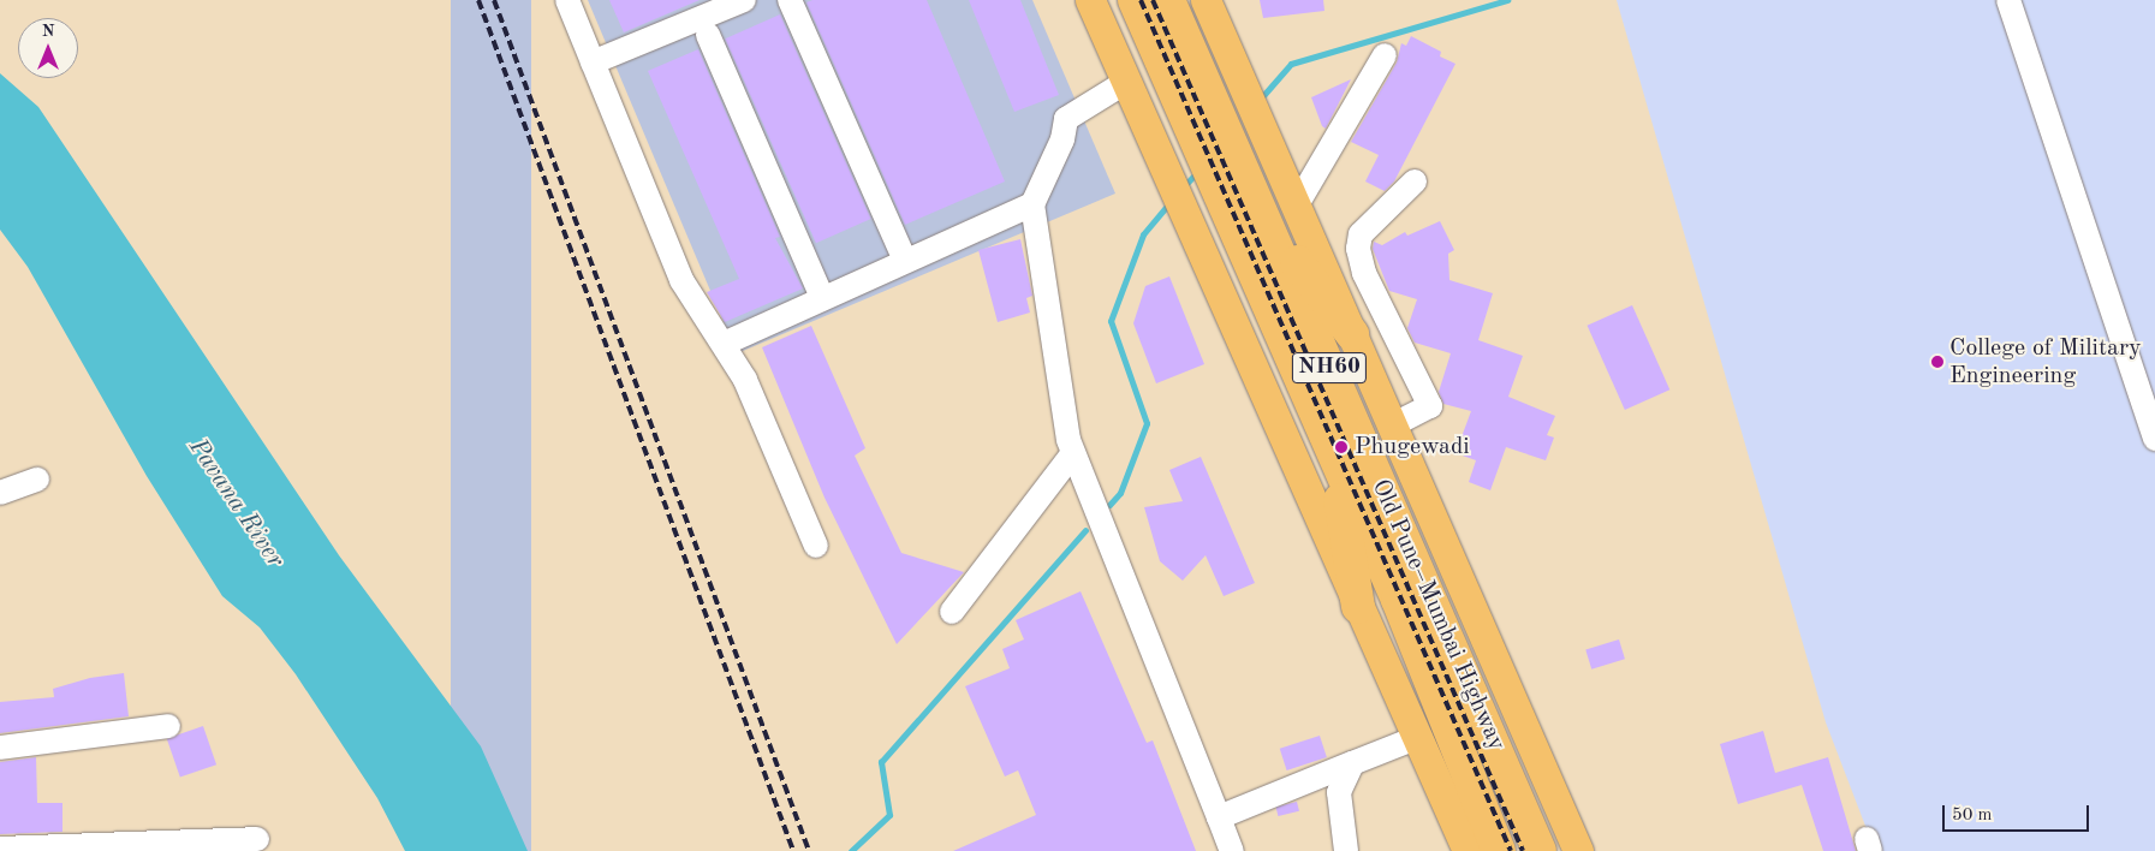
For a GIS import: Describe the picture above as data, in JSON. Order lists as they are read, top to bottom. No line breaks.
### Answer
{"streets":{"highway":["NH60","Old Pune–Mumbai Highway"]},"water":["Pavana River"],"places":["College of Military Engineering","Phugewadi"],"scale_bar":"50 m","north":"top"}
